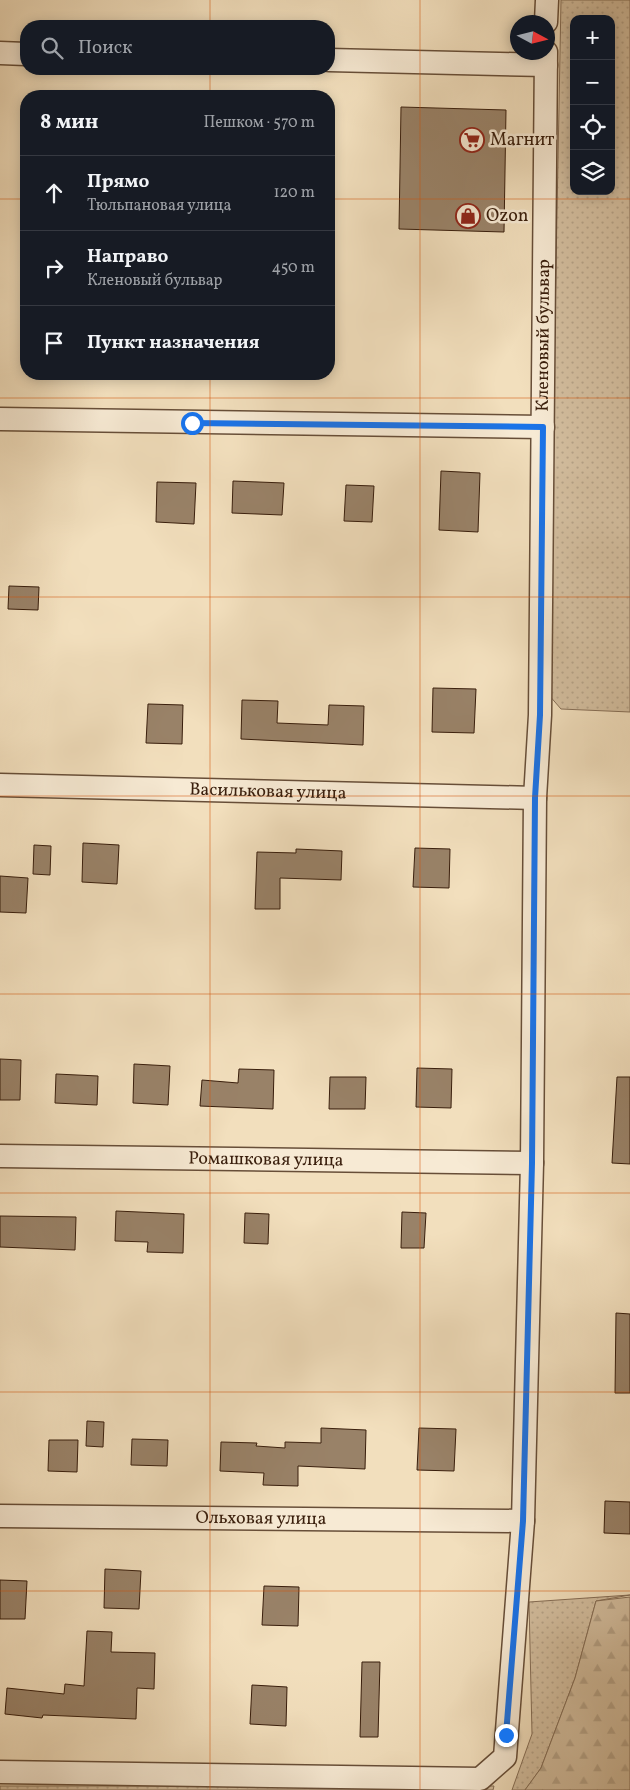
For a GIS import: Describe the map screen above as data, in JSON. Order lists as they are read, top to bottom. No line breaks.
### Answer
{"streets":{"street":["Кленовый бульвар","Васильковая улица","Ромашковая улица","Ольховая улица"]},"crossings":[["Кленовый бульвар","Васильковая улица"],["Кленовый бульвар","Ромашковая улица"],["Кленовый бульвар","Ольховая улица"]],"places":{"supermarket":["Магнит"],"shop":["Ozon"]},"north":"right","page":{"map_buttons":["+","−"],"search":"Поиск","heading":["8 мин","Пешком · 570 m"],"list":[["Прямо","Тюльпановая улица","120 m"],["Направо","Кленовый бульвар","450 m"],"Пункт назначения"]}}
